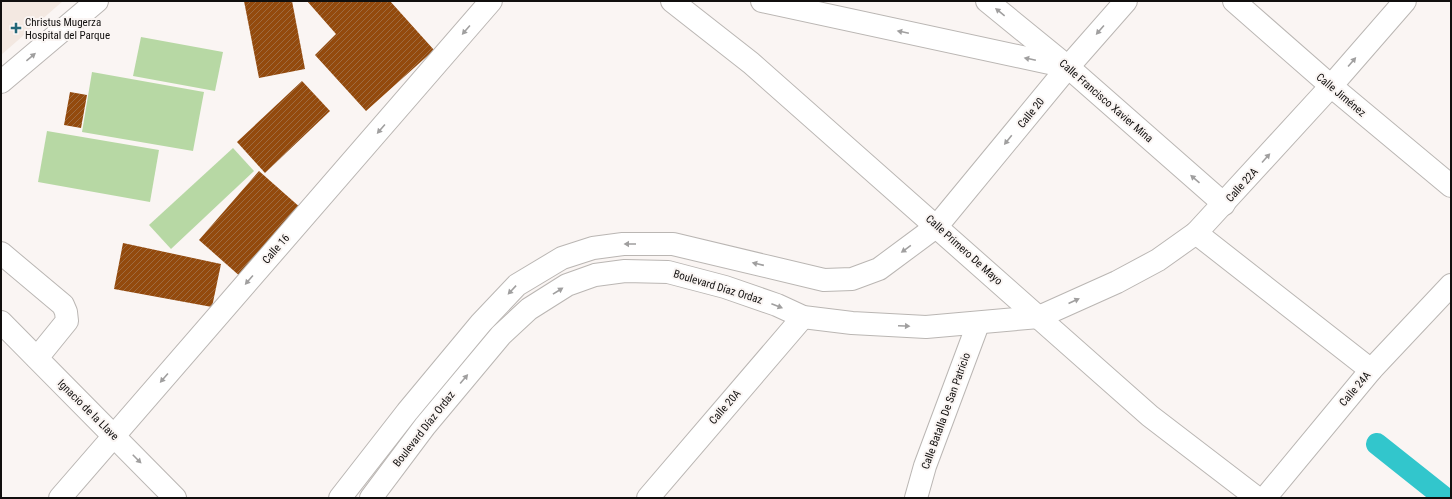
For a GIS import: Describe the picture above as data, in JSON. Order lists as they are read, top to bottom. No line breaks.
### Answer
{"streets":{"main road":["Calle Jiménez","Calle Francisco Xavier Mina","Calle 20","Calle 22A","Calle 16","Calle Primero De Mayo","Boulevard Díaz Ordaz","Calle 24A","Calle 20A","Ignacio de la Llave","Calle Batalla De San Patricio"]},"crossings":[["Calle Jiménez","Calle 22A"],["Calle Francisco Xavier Mina","Calle 20"],["Calle Francisco Xavier Mina","Calle 22A"],["Calle 20","Calle Primero De Mayo"],["Calle 20","Boulevard Díaz Ordaz"],["Calle 22A","Calle Primero De Mayo"],["Calle 22A","Boulevard Díaz Ordaz"],["Calle 16","Ignacio de la Llave"],["Calle Primero De Mayo","Boulevard Díaz Ordaz"],["Boulevard Díaz Ordaz","Calle 20A"],["Boulevard Díaz Ordaz","Calle Batalla De San Patricio"]],"one_way":["Calle Francisco Xavier Mina","Calle 20","Calle 22A","Calle 16","Ignacio de la Llave"],"places":{"health":["Christus Mugerza Hospital del Parque"]}}
